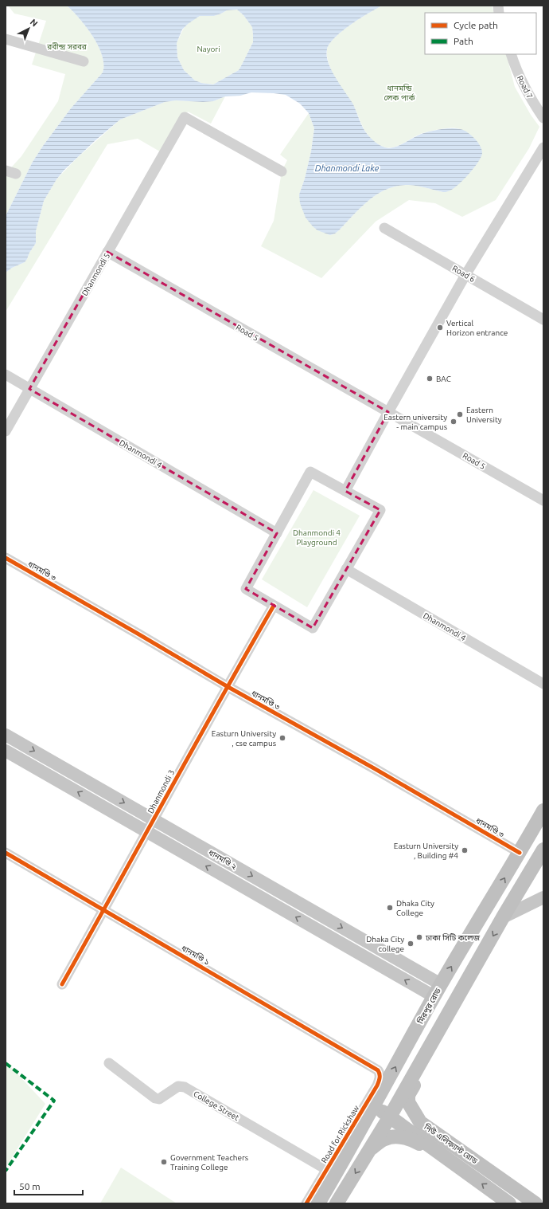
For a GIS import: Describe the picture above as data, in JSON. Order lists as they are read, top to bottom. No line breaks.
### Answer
{"streets":{"highway":["মিরপুর রোড","নিউ এলিফ্যান্ট রোড"],"main road":["ধানমণ্ডি ২"],"street":["Road 7","Road 6","Dhanmondi 5","Road 5","Dhanmondi 4","ধানমণ্ডি ৩","Dhanmondi 3","ধানমণ্ডি ১","College Street","Road for Rickshaw"]},"crossings":[["Dhanmondi 5","Road 5"],["Dhanmondi 5","Dhanmondi 4"],["ধানমণ্ডি ৩","Dhanmondi 3"],["ধানমণ্ডি ৩","মিরপুর রোড"],["Dhanmondi 3","ধানমণ্ডি ২"],["Dhanmondi 3","ধানমণ্ডি ১"],["ধানমণ্ডি ২","মিরপুর রোড"],["ধানমণ্ডি ১","Road for Rickshaw"],["মিরপুর রোড","College Street"],["মিরপুর রোড","Road for Rickshaw"],["মিরপুর রোড","নিউ এলিফ্যান্ট রোড"],["College Street","Road for Rickshaw"]],"water":["Dhanmondi Lake"],"parks":["রবীন্দ্র সরবর","Nayori","ধানমন্ডি লেক পার্ক","Dhanmondi 4 Playground"],"places":["Vertical Horizon entrance","BAC","Eastern University","Eastern university - main campus","Easturn University , cse campus","Easturn University , Building #4","Dhaka City College","ঢাকা সিটি কলেজ","Dhaka City college","Government Teachers Training College"],"legend":["Cycle path","Path"],"scale_bar":"50 m","north":"top right"}
